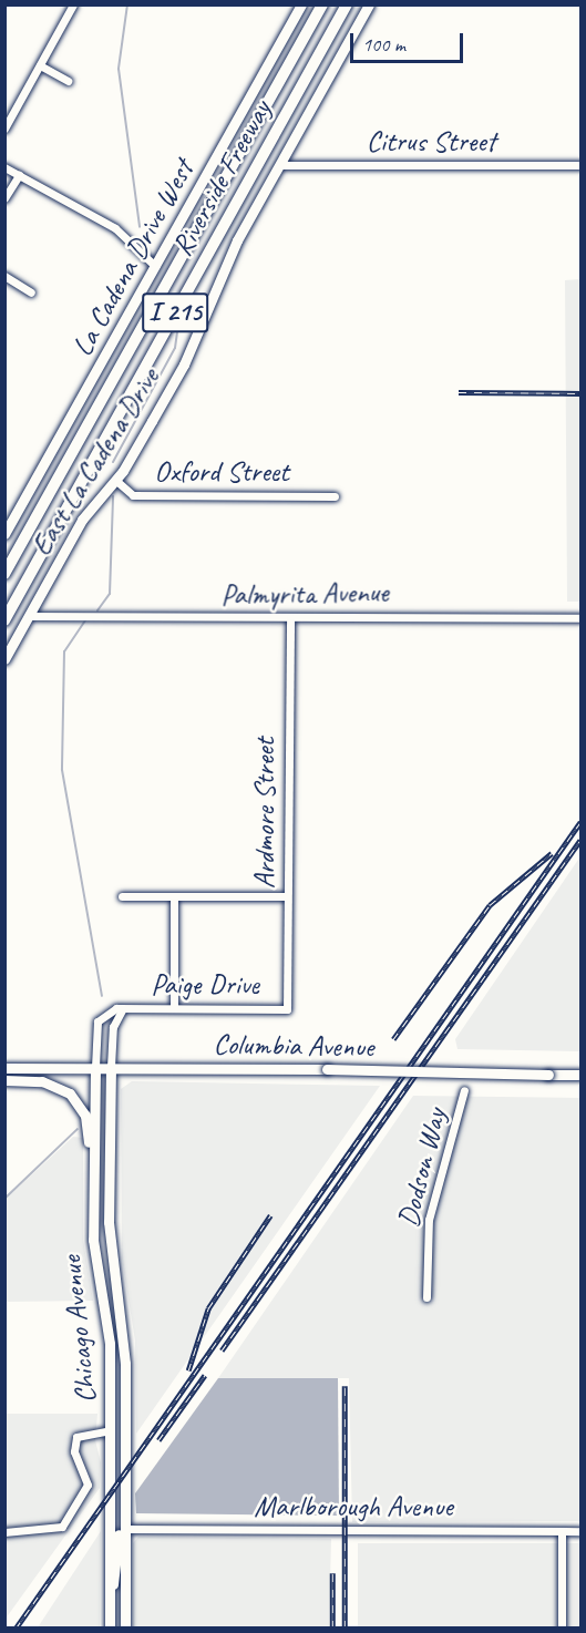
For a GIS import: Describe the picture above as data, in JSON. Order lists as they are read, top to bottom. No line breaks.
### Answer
{"streets":{"highway":["Riverside Freeway","I 215"],"main road":["La Cadena Drive West","East La Cadena Drive","Columbia Avenue","Chicago Avenue"],"street":["Citrus Street","Oxford Street","Palmyrita Avenue","Ardmore Street","Paige Drive","Dodson Way","Marlborough Avenue"]},"crossings":[["Citrus Street","East La Cadena Drive"],["East La Cadena Drive","Oxford Street"],["East La Cadena Drive","Palmyrita Avenue"],["Palmyrita Avenue","Ardmore Street"],["Ardmore Street","Paige Drive"],["Paige Drive","Columbia Avenue"],["Paige Drive","Chicago Avenue"],["Columbia Avenue","Chicago Avenue"],["Chicago Avenue","Marlborough Avenue"]],"scale_bar":"100 m"}
